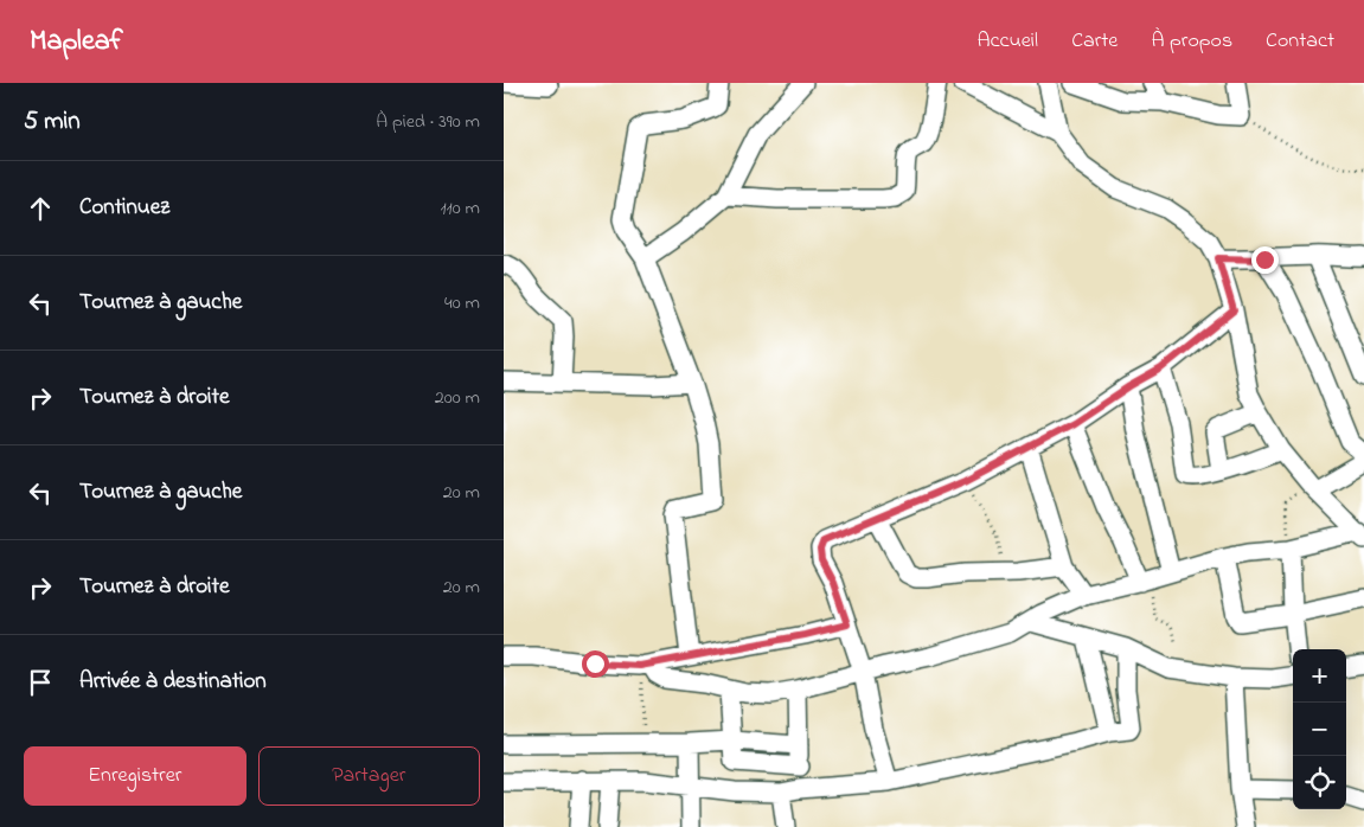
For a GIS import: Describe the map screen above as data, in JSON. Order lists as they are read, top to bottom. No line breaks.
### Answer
{"page":{"header":"Mapleaf","nav":["Accueil","Carte","À propos","Contact"],"heading":["5 min","À pied · 390 m"],"list":[["Continuez","110 m"],["Tournez à gauche","40 m"],["Tournez à droite","200 m"],["Tournez à gauche","20 m"],["Tournez à droite","20 m"],"Arrivée à destination"],"map_buttons":["+","−"],"buttons":["Enregistrer","Partager"]}}
